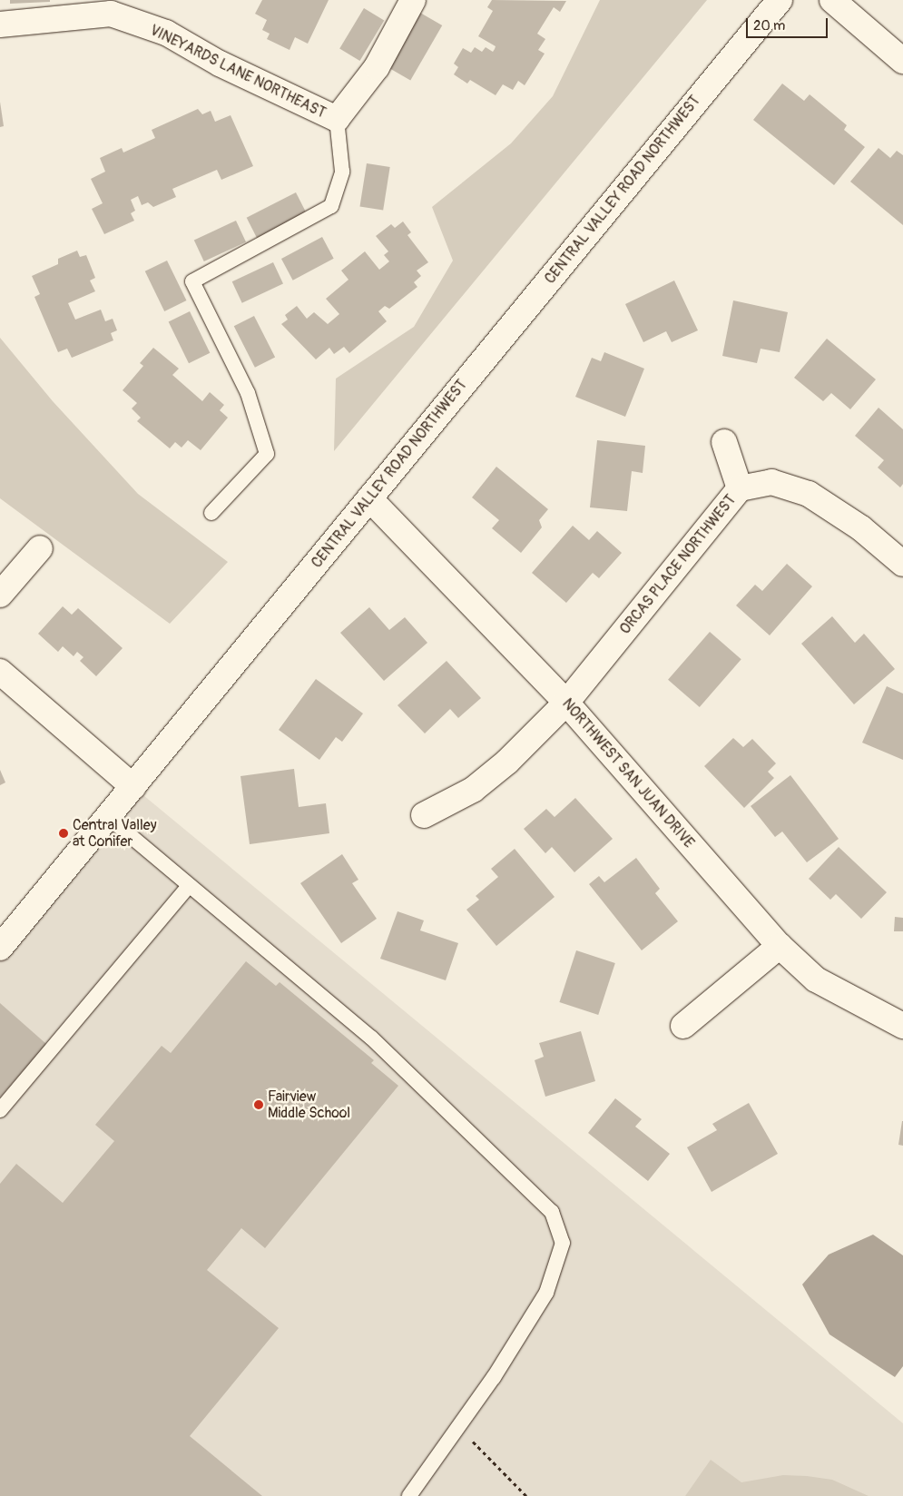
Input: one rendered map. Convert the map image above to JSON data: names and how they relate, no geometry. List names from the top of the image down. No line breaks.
{"streets":{"street":["VINEYARDS LANE NORTHEAST","CENTRAL VALLEY ROAD NORTHWEST","ORCAS PLACE NORTHWEST","NORTHWEST SAN JUAN DRIVE"]},"crossings":[["CENTRAL VALLEY ROAD NORTHWEST","NORTHWEST SAN JUAN DRIVE"],["ORCAS PLACE NORTHWEST","NORTHWEST SAN JUAN DRIVE"]],"places":["Central Valley at Conifer","Fairview Middle School"],"scale_bar":"20 m"}
